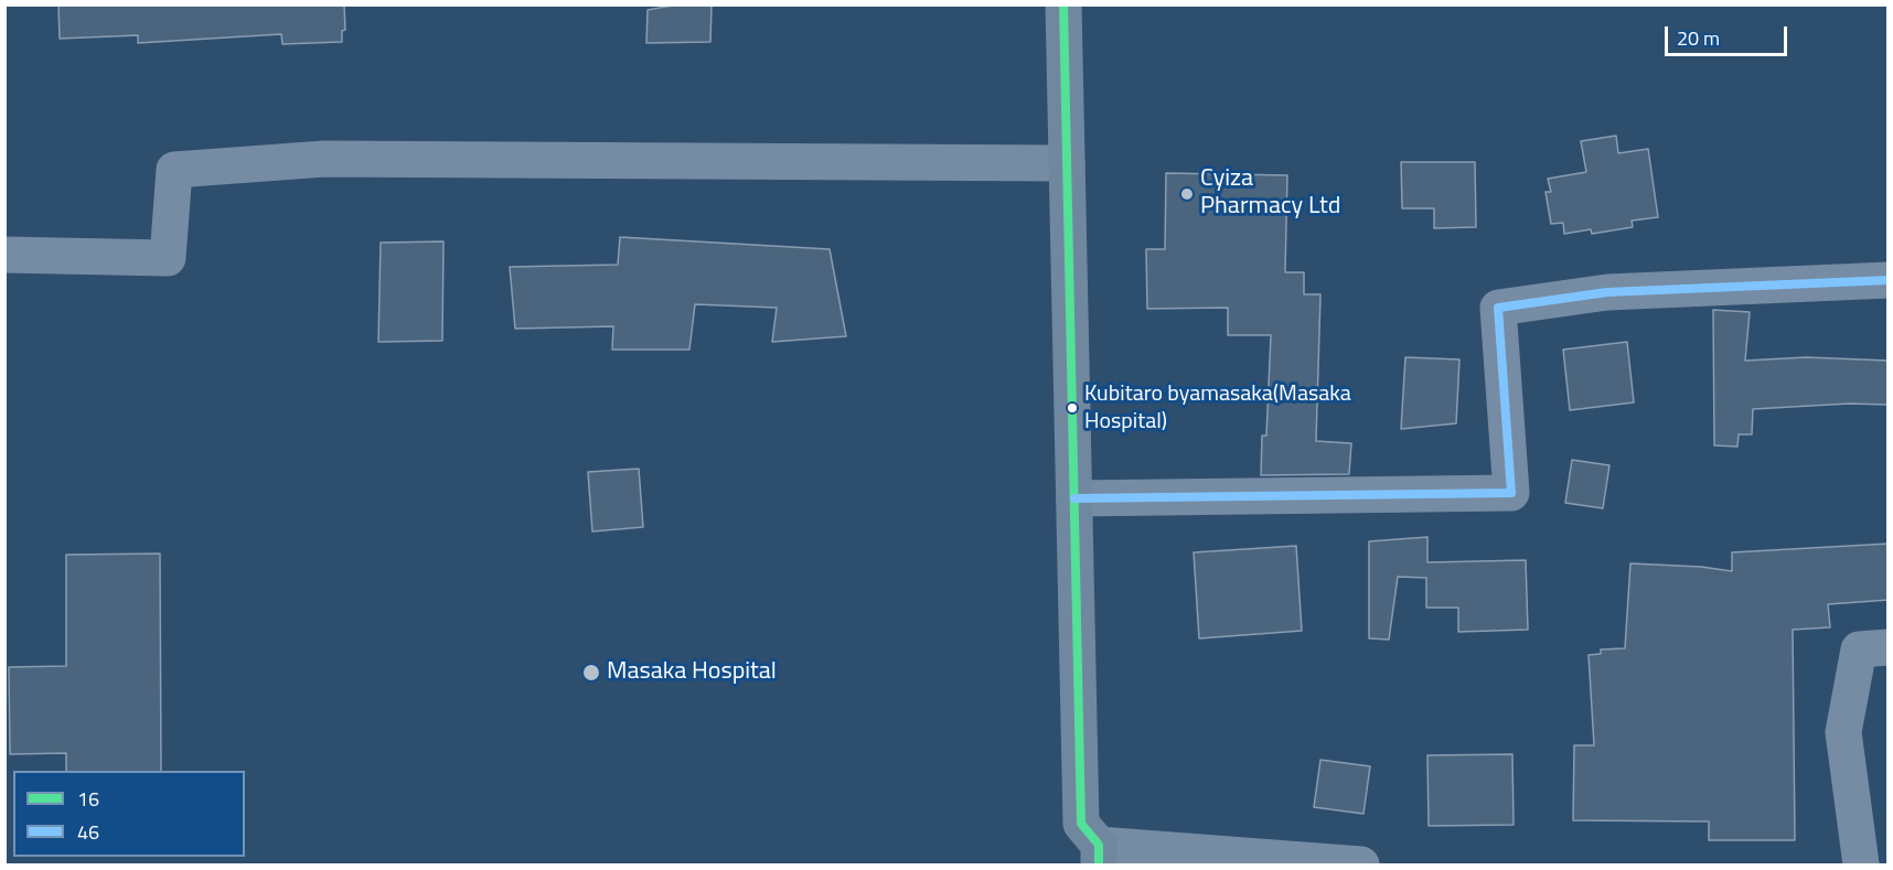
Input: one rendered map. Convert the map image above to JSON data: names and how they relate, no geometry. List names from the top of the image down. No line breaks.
{"places":["Cyiza Pharmacy Ltd","Kubitaro byamasaka(Masaka Hospital)","Masaka Hospital"],"lines":["transit line 16","transit line 46"],"legend":["16","46"],"scale_bar":"20 m"}
